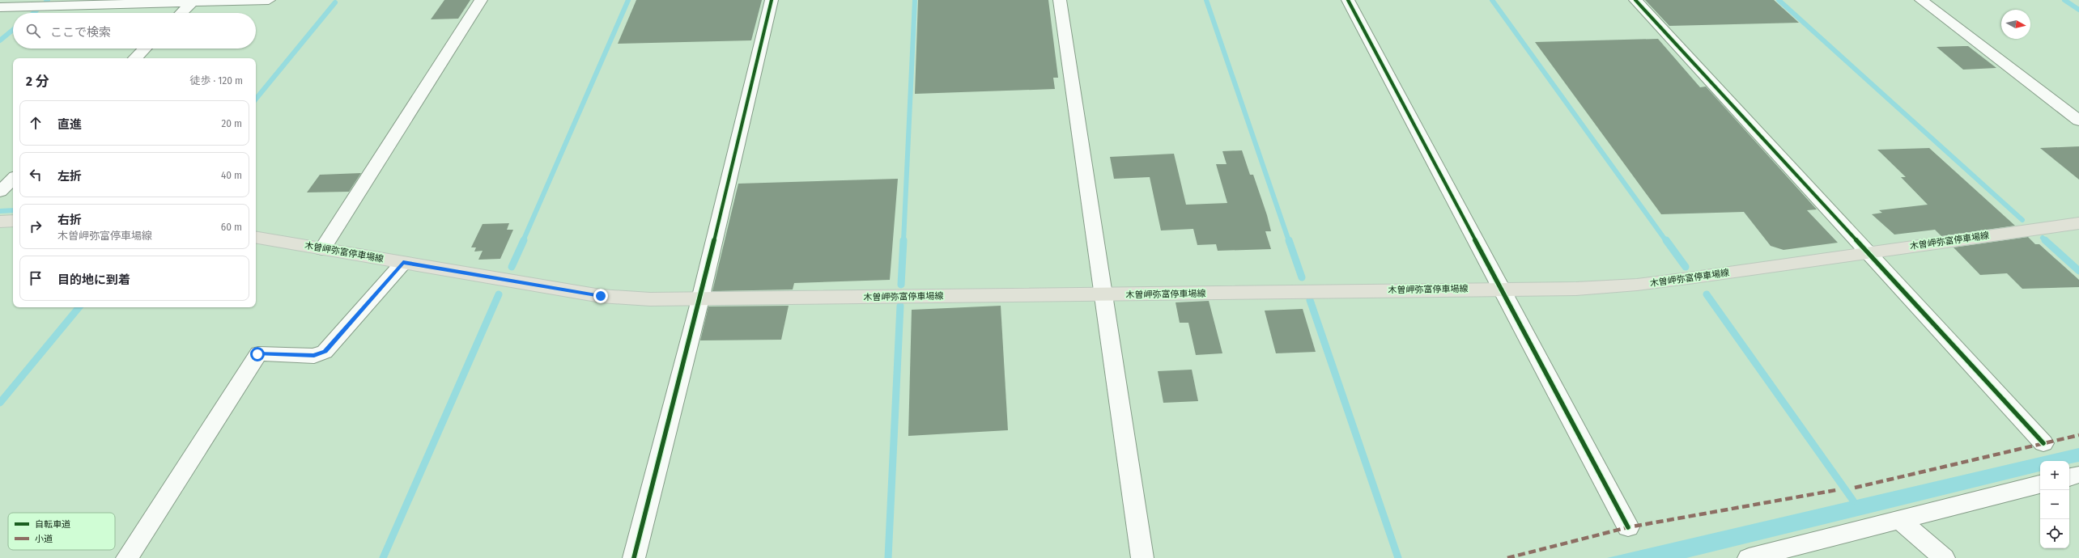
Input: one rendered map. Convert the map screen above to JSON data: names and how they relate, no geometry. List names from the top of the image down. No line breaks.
{"streets":{"main road":["木曽岬弥富停車場線"]},"legend":["自転車道","小道"],"north":"right","page":{"search":"ここで検索","heading":["2 分","徒歩 · 120 m"],"list":[["直進","20 m"],["左折","40 m"],["右折","木曽岬弥富停車場線","60 m"],"目的地に到着"],"map_buttons":["+","−"]}}
